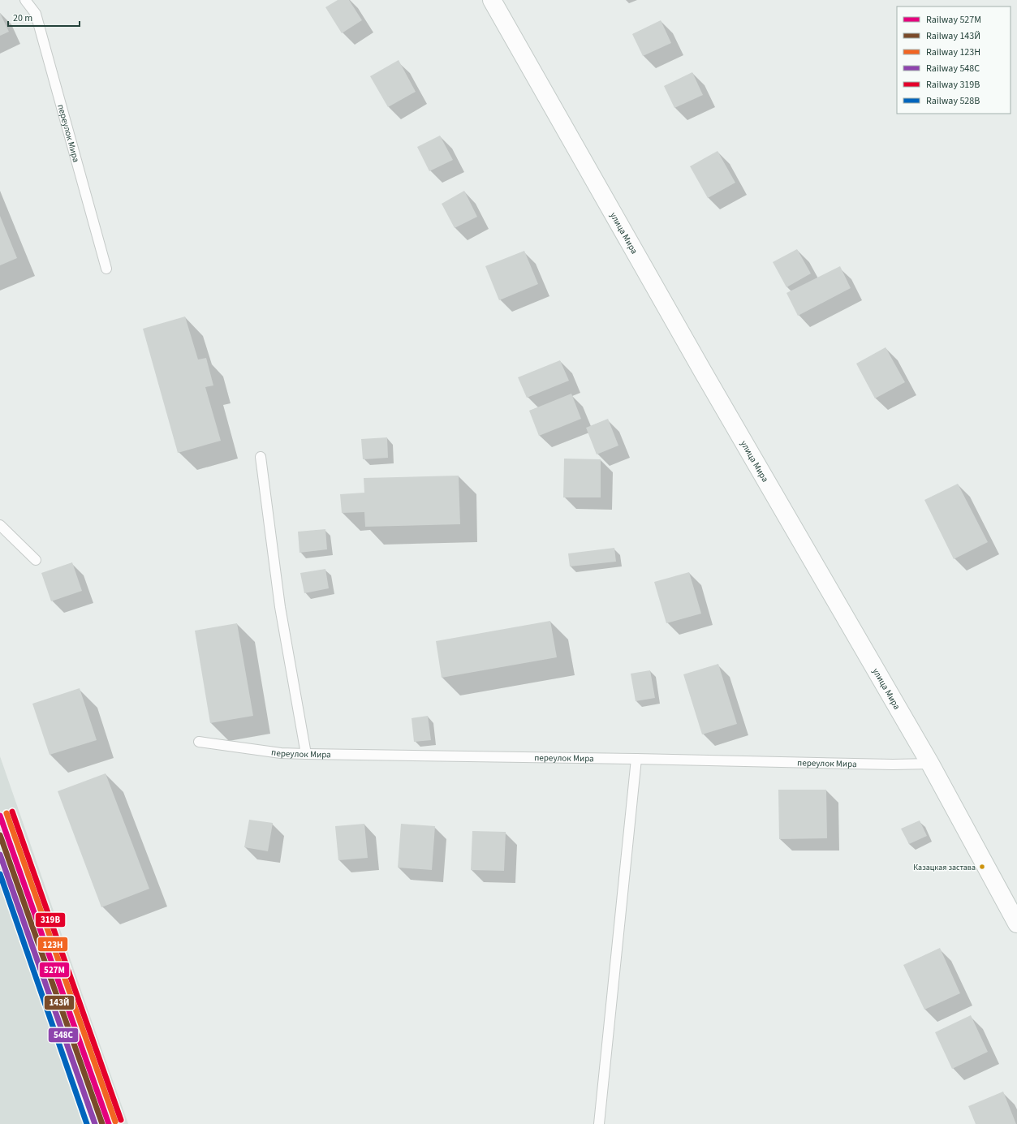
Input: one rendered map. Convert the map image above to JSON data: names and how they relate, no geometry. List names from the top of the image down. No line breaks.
{"streets":{"main road":["улица Мира"],"lane":["переулок Мира"]},"crossings":[["переулок Мира","улица Мира"]],"places":["Казацкая застава"],"lines":["rail line 319В","rail line 123Н","rail line 527М","rail line 143Й","rail line 548С","rail line 528В"],"legend":["Railway 527М","Railway 143Й","Railway 123Н","Railway 548С","Railway 319В","Railway 528В"],"scale_bar":"20 m"}
